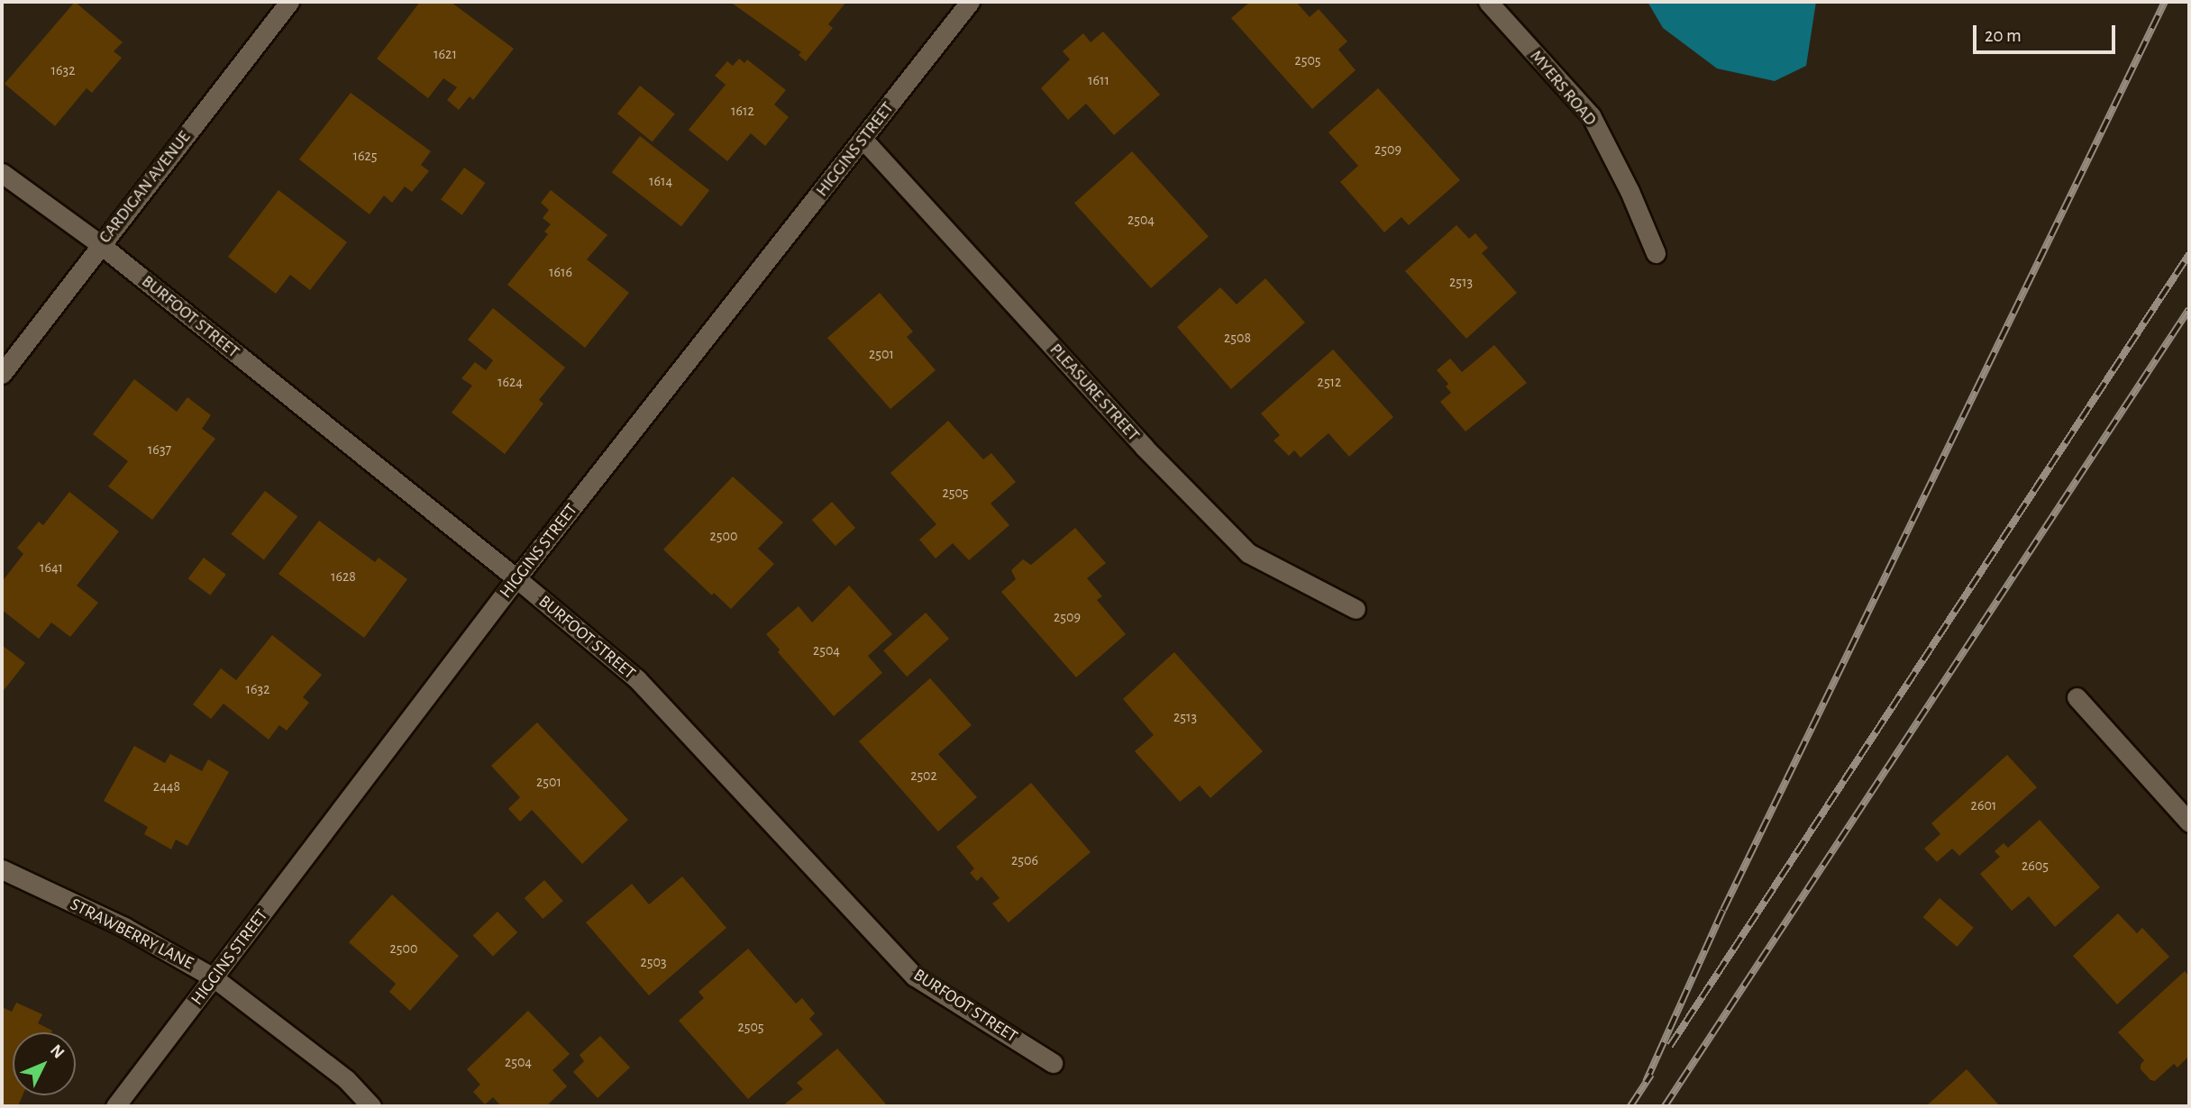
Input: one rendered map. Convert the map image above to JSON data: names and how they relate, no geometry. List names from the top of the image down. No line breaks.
{"streets":{"street":["MYERS ROAD","HIGGINS STREET","CARDIGAN AVENUE","BURFOOT STREET","PLEASURE STREET","STRAWBERRY LANE"]},"crossings":[["HIGGINS STREET","BURFOOT STREET"],["HIGGINS STREET","PLEASURE STREET"],["HIGGINS STREET","STRAWBERRY LANE"],["CARDIGAN AVENUE","BURFOOT STREET"]],"house_numbers":["1621","2505","1632","1611","1612","2509","1625","1614","2504","1616","2513","2508","2501","1624","2512","1637","2505","2500","1641","1628","2509","2504","1632","2513","2502","2501","2448","2601","2506","2605","2500","2503","2505","2504"],"scale_bar":"20 m","north":"top right"}
